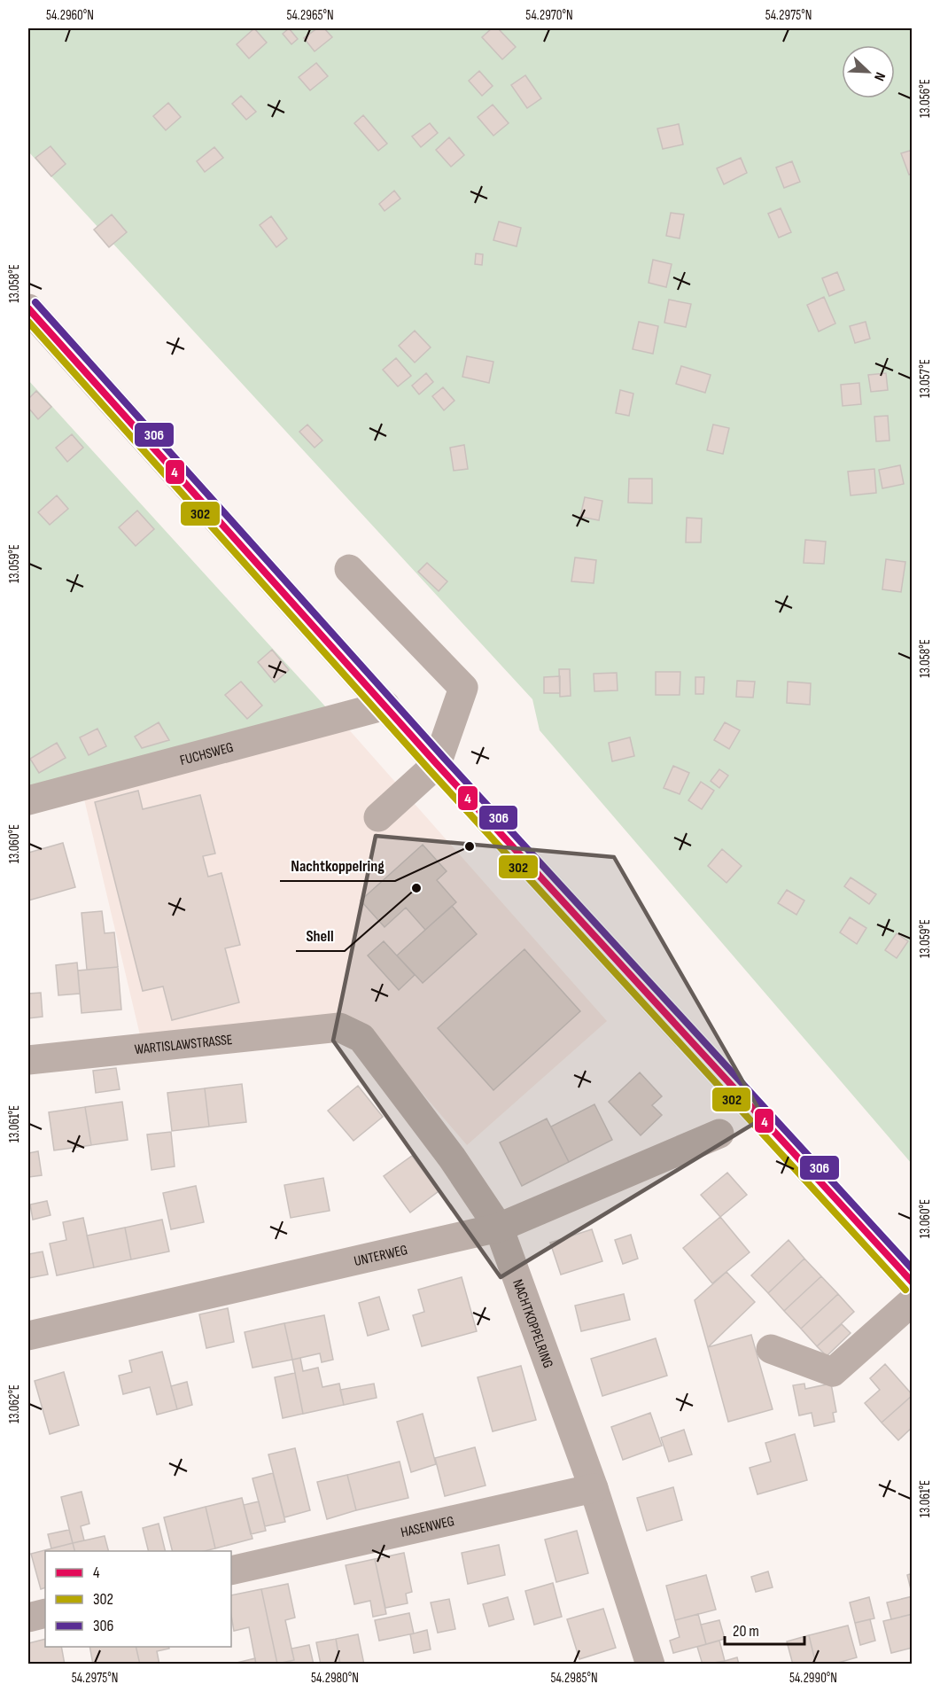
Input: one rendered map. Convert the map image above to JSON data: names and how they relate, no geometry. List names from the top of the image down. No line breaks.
{"streets":{"street":["FUCHSWEG","WARTISLAWSTRASSE","UNTERWEG","NACHTKOPPELRING","HASENWEG"]},"crossings":[["WARTISLAWSTRASSE","NACHTKOPPELRING"],["UNTERWEG","NACHTKOPPELRING"],["NACHTKOPPELRING","HASENWEG"]],"places":["Nachtkoppelring","Shell"],"lines":["transit line 306","transit line 4","transit line 302"],"legend":["4","302","306"],"scale_bar":"20 m","north":"bottom right","coordinates":["54.2960°N","54.2965°N","54.2970°N","54.2975°N","13.056°E","13.058°E","13.057°E","13.059°E","13.060°E","13.061°E","13.062°E","54.2980°N","54.2985°N","54.2990°N"]}
